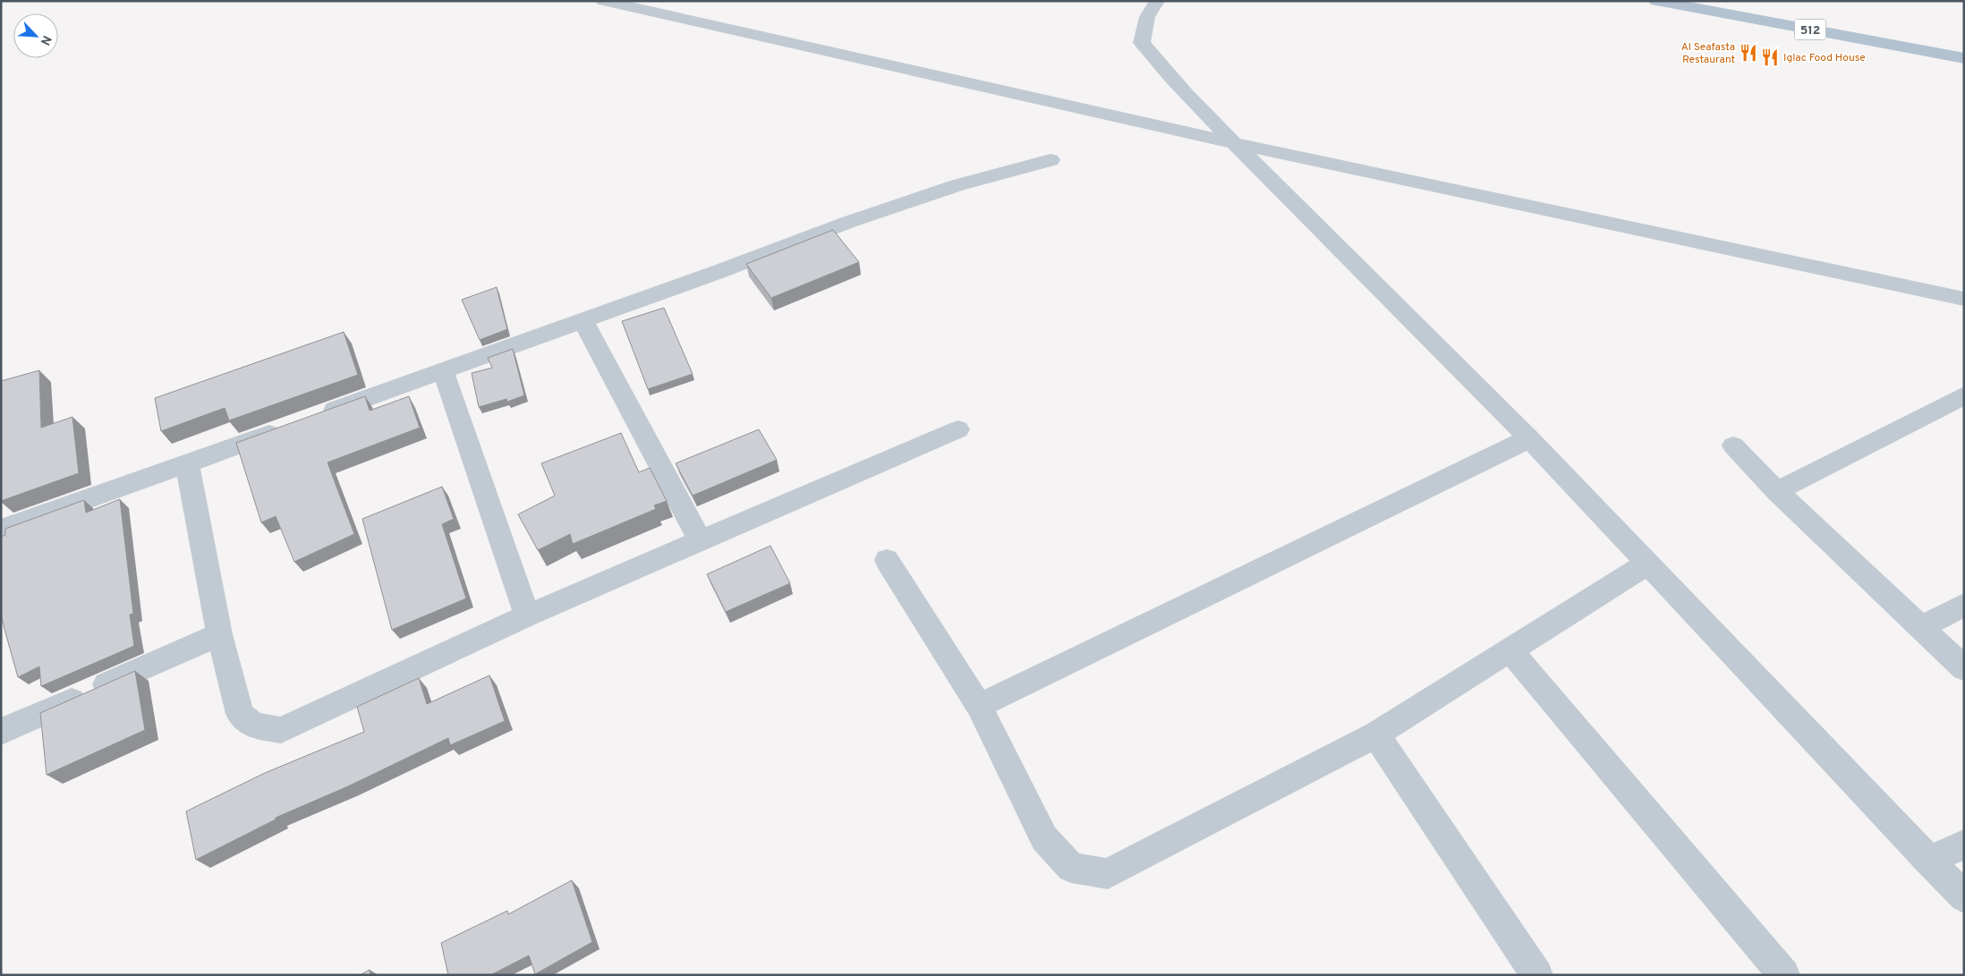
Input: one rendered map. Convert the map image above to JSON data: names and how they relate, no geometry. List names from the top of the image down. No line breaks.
{"streets":{"main road":["512"]},"places":{"restaurant":["Al Seafasta Restaurant","Iglac Food House"]},"north":"bottom right"}
